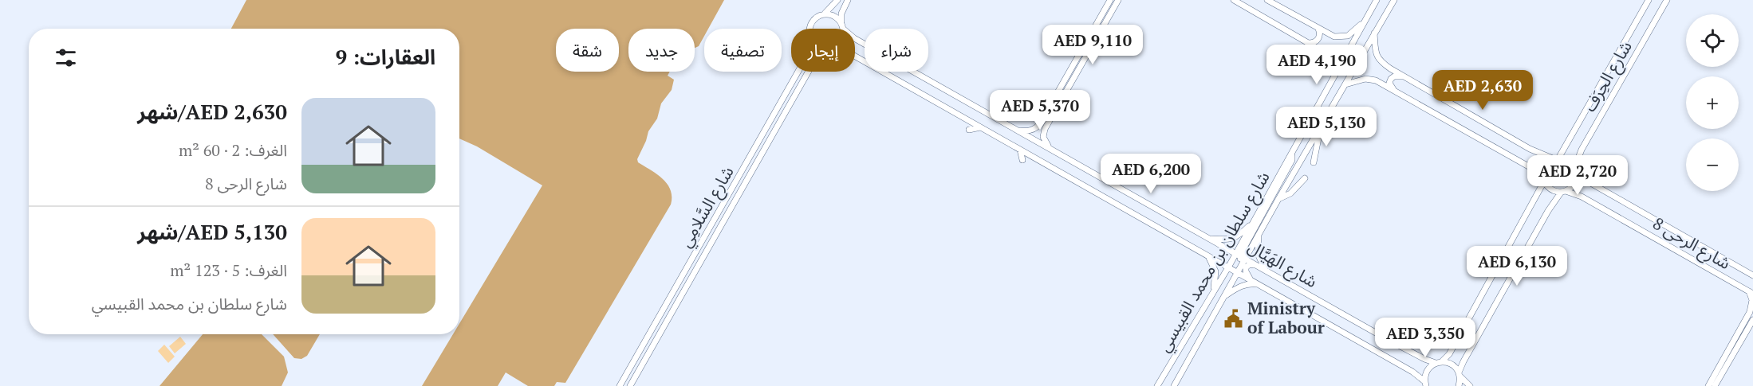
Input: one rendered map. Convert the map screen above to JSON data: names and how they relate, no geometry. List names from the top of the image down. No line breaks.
{"streets":{"street":["شارع الحِرَف","شارع السَّلامِي","شارع الرحى 8","شارع سلطان بن محمد القبيسي","شارع الهَيَّال"]},"crossings":[["شارع الحِرَف","شارع الرحى 8"],["شارع سلطان بن محمد القبيسي","شارع الهَيَّال"]],"places":{"public building":["Ministry of Labour"]},"page":{"map_buttons":["+","−"],"price":["AED 9,110","AED 4,190","AED 2,630","AED 5,370","AED 5,130","AED 6,200","AED 2,720","AED 6,130","AED 3,350"],"chip":["شراء","إيجار","تصفية","جديد","شقة"],"heading":"العقارات: 9","list":[{"name":"AED 2,630/شهر","note":"الغرف: 2 · 60 m² · شارع الرحى 8"},{"name":"AED 5,130/شهر","note":"الغرف: 5 · 123 m² · شارع سلطان بن محمد القبيسي"}]}}
